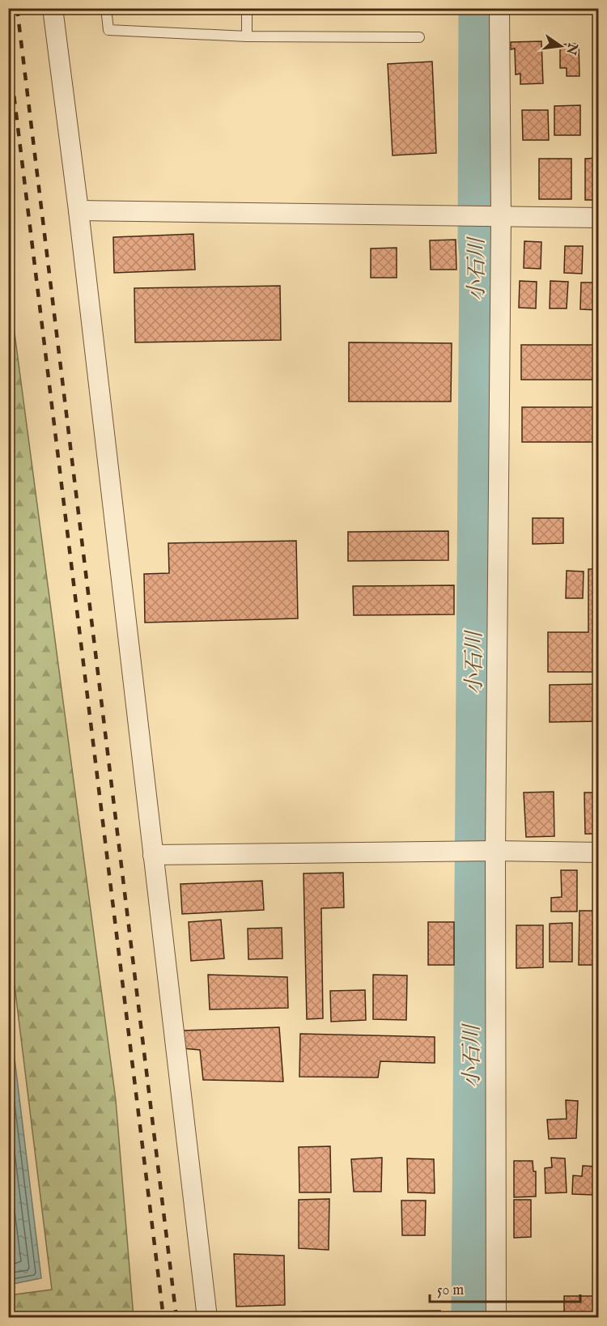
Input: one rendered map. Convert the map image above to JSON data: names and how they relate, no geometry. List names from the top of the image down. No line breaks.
{"water":["小石川"],"scale_bar":"50 m","north":"right"}
